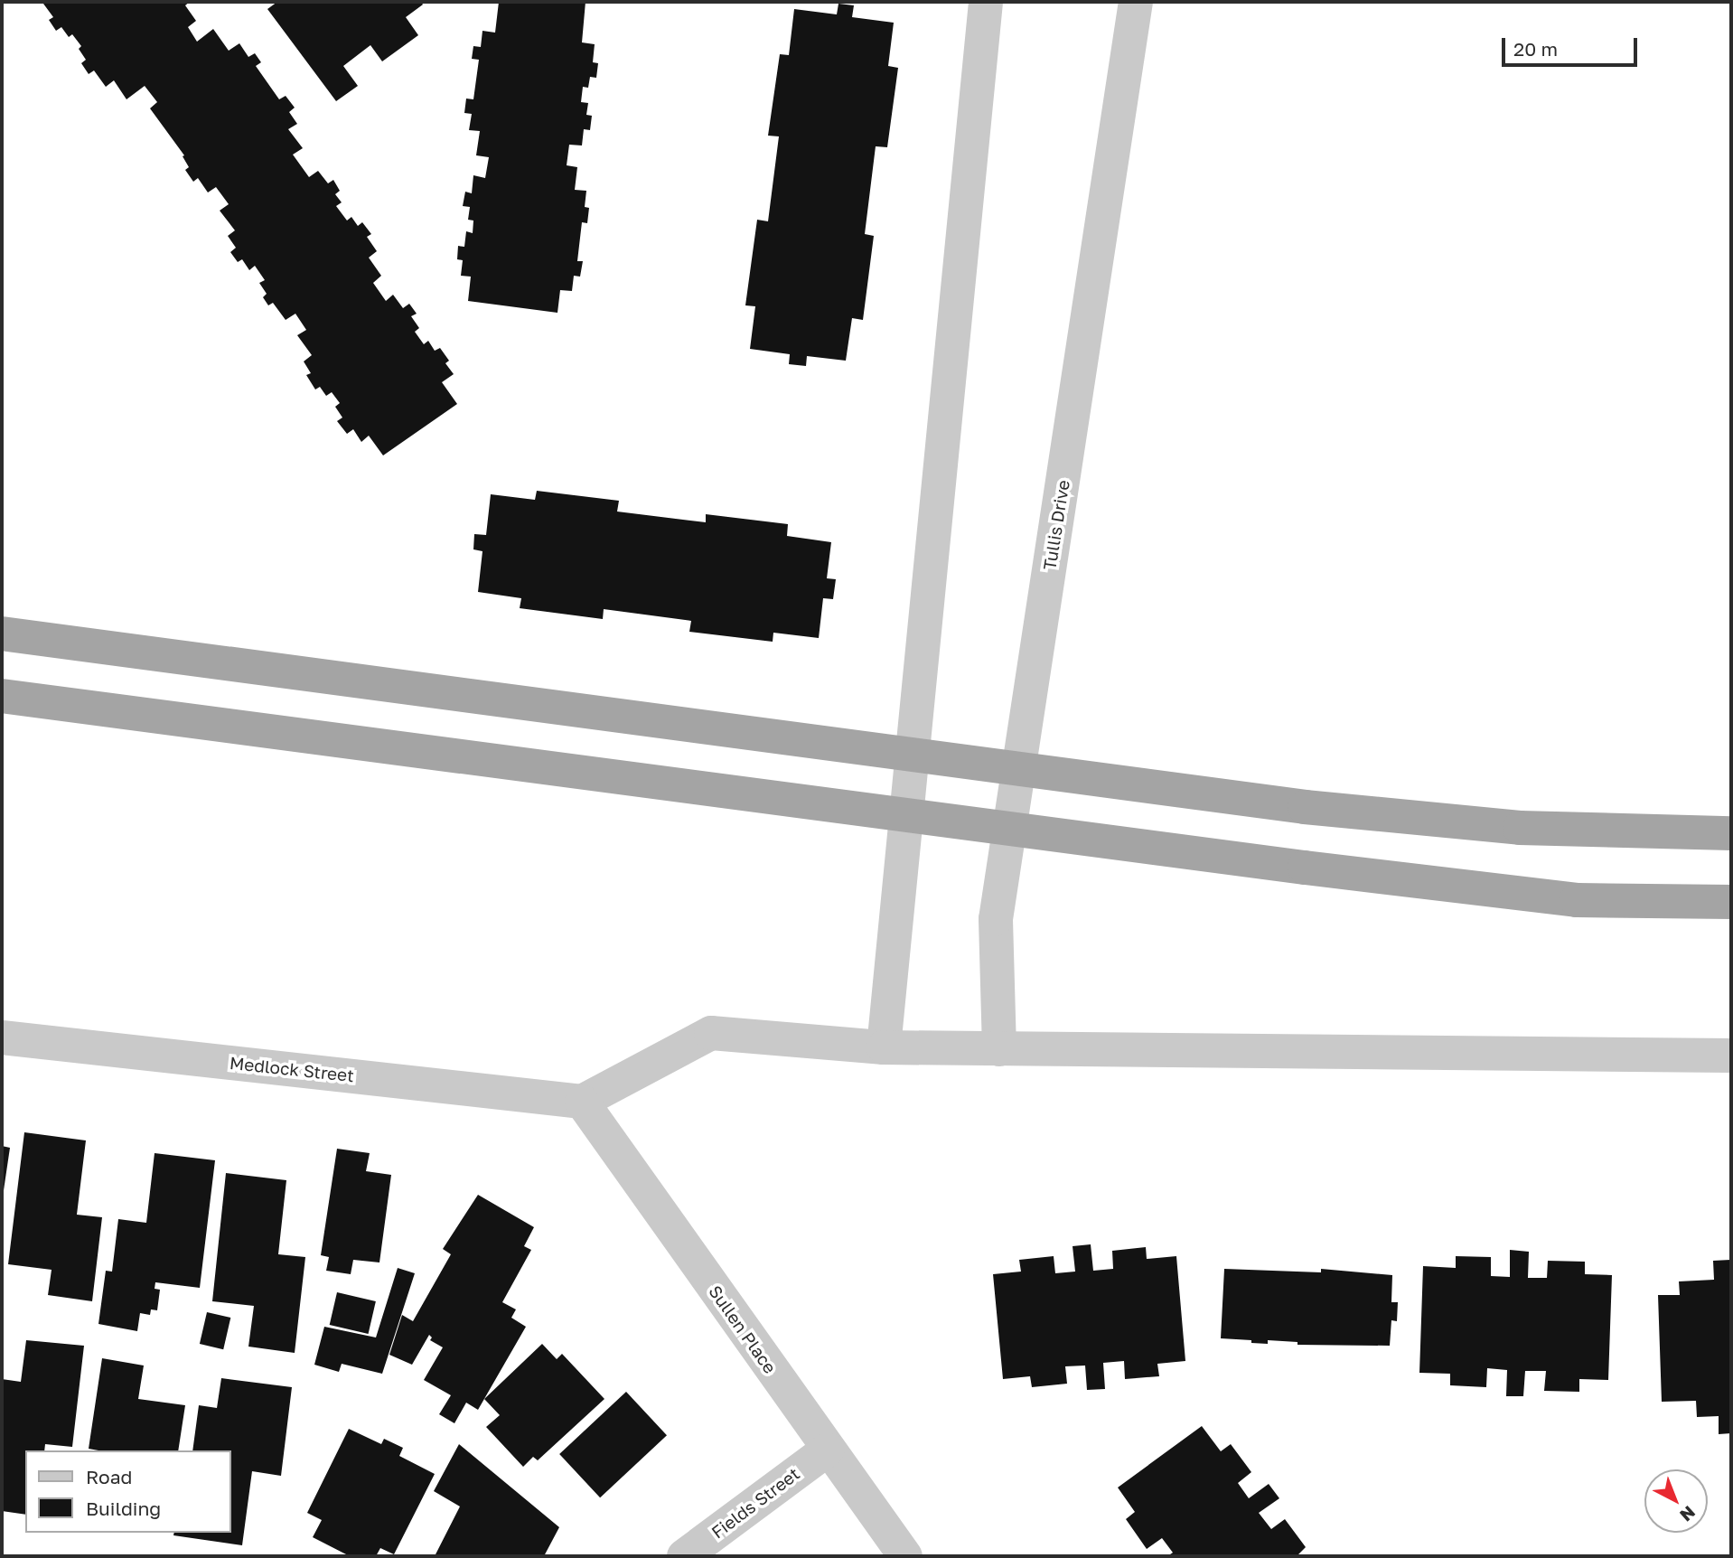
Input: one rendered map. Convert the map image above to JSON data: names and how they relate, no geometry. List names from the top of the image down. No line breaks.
{"streets":{"street":["Tullis Drive","Medlock Street","Sullen Place","Fields Street"]},"crossings":[["Medlock Street","Sullen Place"],["Sullen Place","Fields Street"]],"legend":["Road","Building"],"scale_bar":"20 m","north":"bottom right"}
